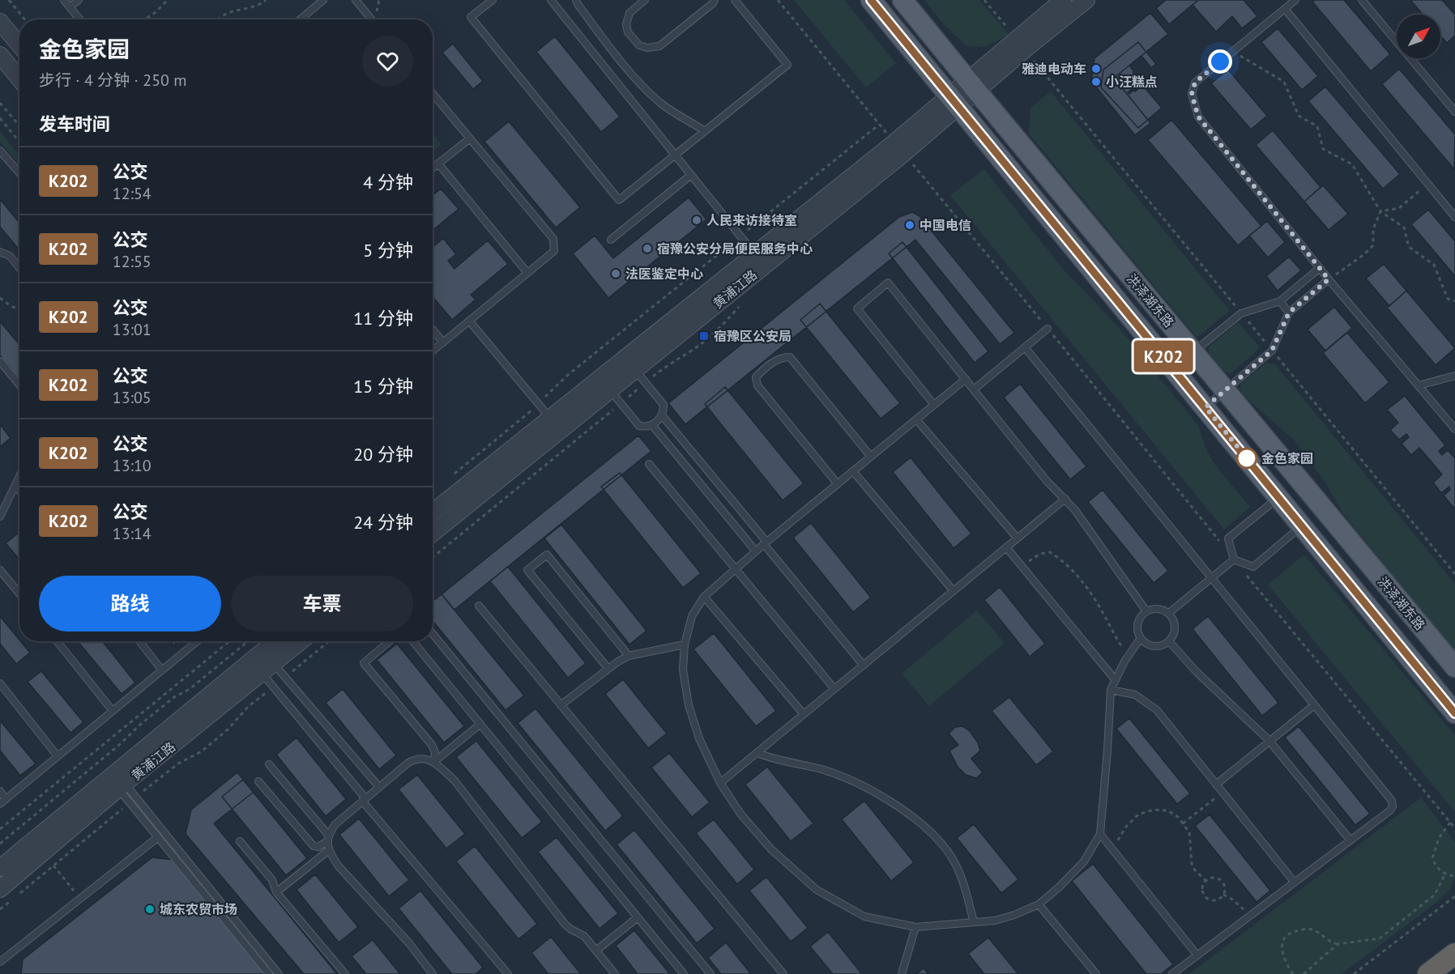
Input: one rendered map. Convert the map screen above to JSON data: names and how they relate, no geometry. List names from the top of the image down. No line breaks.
{"streets":{"main road":["洪泽湖东路"],"street":["黄浦江路"]},"crossings":[["黄浦江路","洪泽湖东路"]],"places":{"other":["雅迪电动车","小汪糕点","人民来访接待室","中国电信","宿豫公安分局便民服务中心","法医鉴定中心","金色家园","城东农贸市场"],"transit":["宿豫区公安局"]},"lines":["bus line K202"],"north":"top right","page":{"on_map":"K202","heading":[["金色家园","步行 · 4 分钟 · 250 m"],"发车时间"],"list":[{"mark":"K202","name":"公交","note":"12:54","value":"4 分钟"},{"mark":"K202","name":"公交","note":"12:55","value":"5 分钟"},{"mark":"K202","name":"公交","note":"13:01","value":"11 分钟"},{"mark":"K202","name":"公交","note":"13:05","value":"15 分钟"},{"mark":"K202","name":"公交","note":"13:10","value":"20 分钟"},{"mark":"K202","name":"公交","note":"13:14","value":"24 分钟"}],"buttons":["路线","车票"]}}
